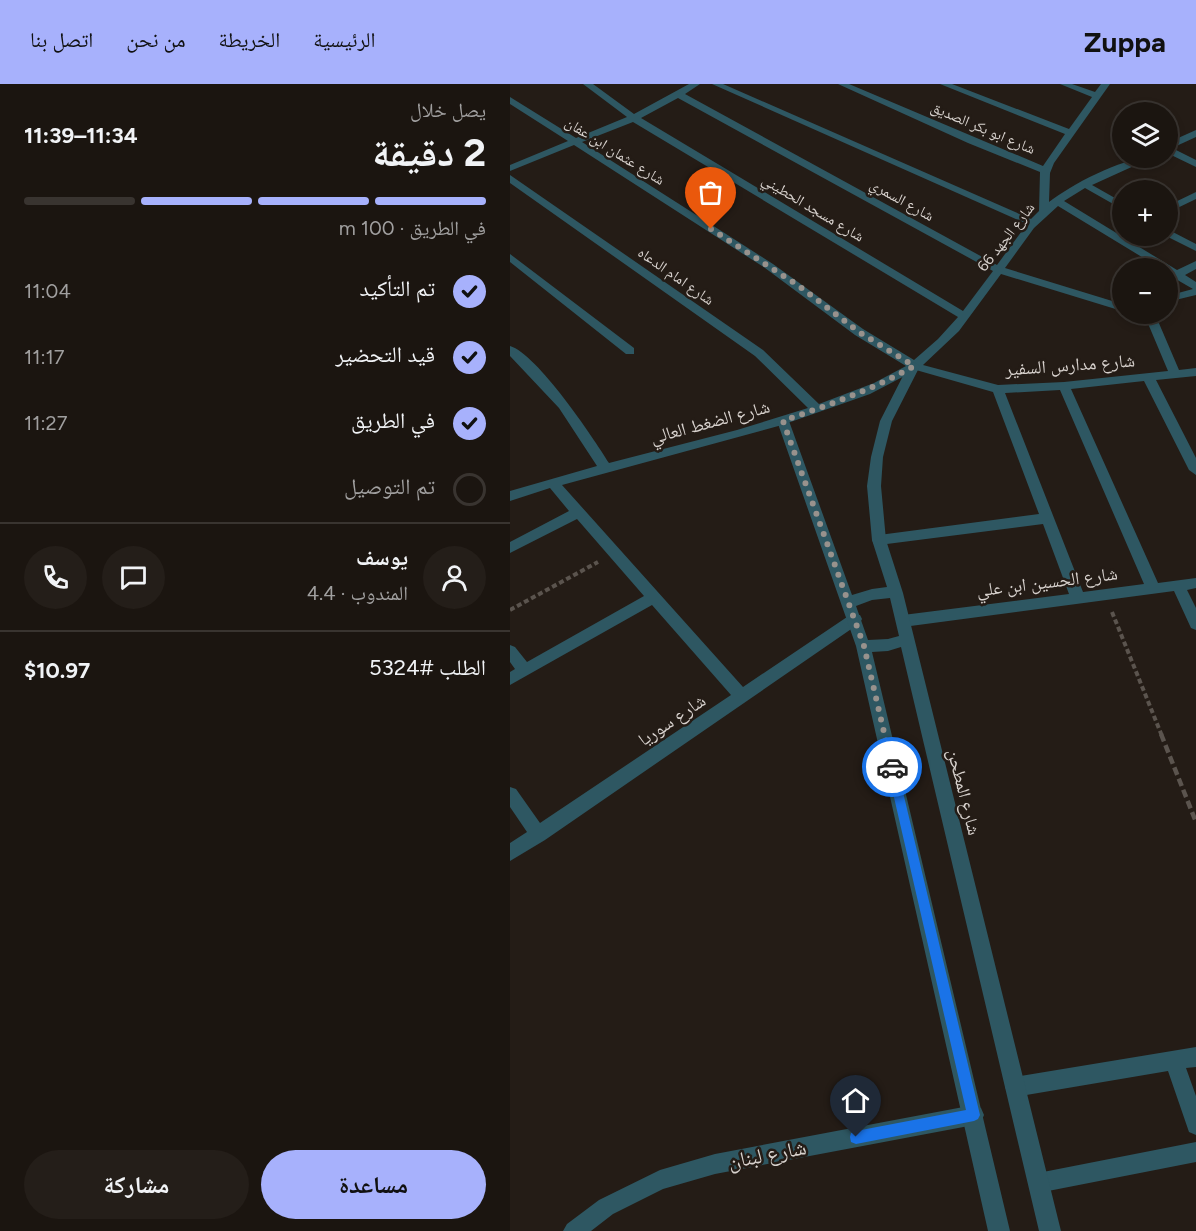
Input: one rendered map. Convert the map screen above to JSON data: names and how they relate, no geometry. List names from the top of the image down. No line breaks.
{"streets":{"street":["شارع ابو بكر الصديق","شارع عثمان ابن عفان","شارع السمري","شارع مسجد الحطيني","شارع الجهد 66","شارع امام الدعاه","شارع مدارس السفير","شارع الضغط العالي","شارع الحسين ابن علي","شارع سوريا","شارع المطحن","شارع لبنان"]},"crossings":[["شارع عثمان ابن عفان","شارع الجهد 66"],["شارع عثمان ابن عفان","شارع مدارس السفير"],["شارع عثمان ابن عفان","شارع الضغط العالي"],["شارع عثمان ابن عفان","شارع المطحن"],["شارع السمري","شارع الجهد 66"],["شارع مسجد الحطيني","شارع الجهد 66"],["شارع الجهد 66","شارع مدارس السفير"],["شارع الجهد 66","شارع الضغط العالي"],["شارع الجهد 66","شارع المطحن"],["شارع امام الدعاه","شارع الضغط العالي"],["شارع مدارس السفير","شارع الضغط العالي"],["شارع مدارس السفير","شارع المطحن"],["شارع الضغط العالي","شارع المطحن"],["شارع الحسين ابن علي","شارع المطحن"],["شارع سوريا","شارع المطحن"]],"page":{"header":"Zuppa","nav":["الرئيسية","الخريطة","من نحن","اتصل بنا"],"heading":["2 دقيقة","يصل خلال","11:34–11:39"],"panel":["يوسف","المندوب · 4.4","الطلب #5324","$10.97"],"map_buttons":["+","−"],"bar":"في الطريق · 100 m","list":[["تم التأكيد","11:04"],["قيد التحضير","11:17"],["في الطريق","11:27"],"تم التوصيل"],"buttons":["مساعدة","مشاركة"]}}
